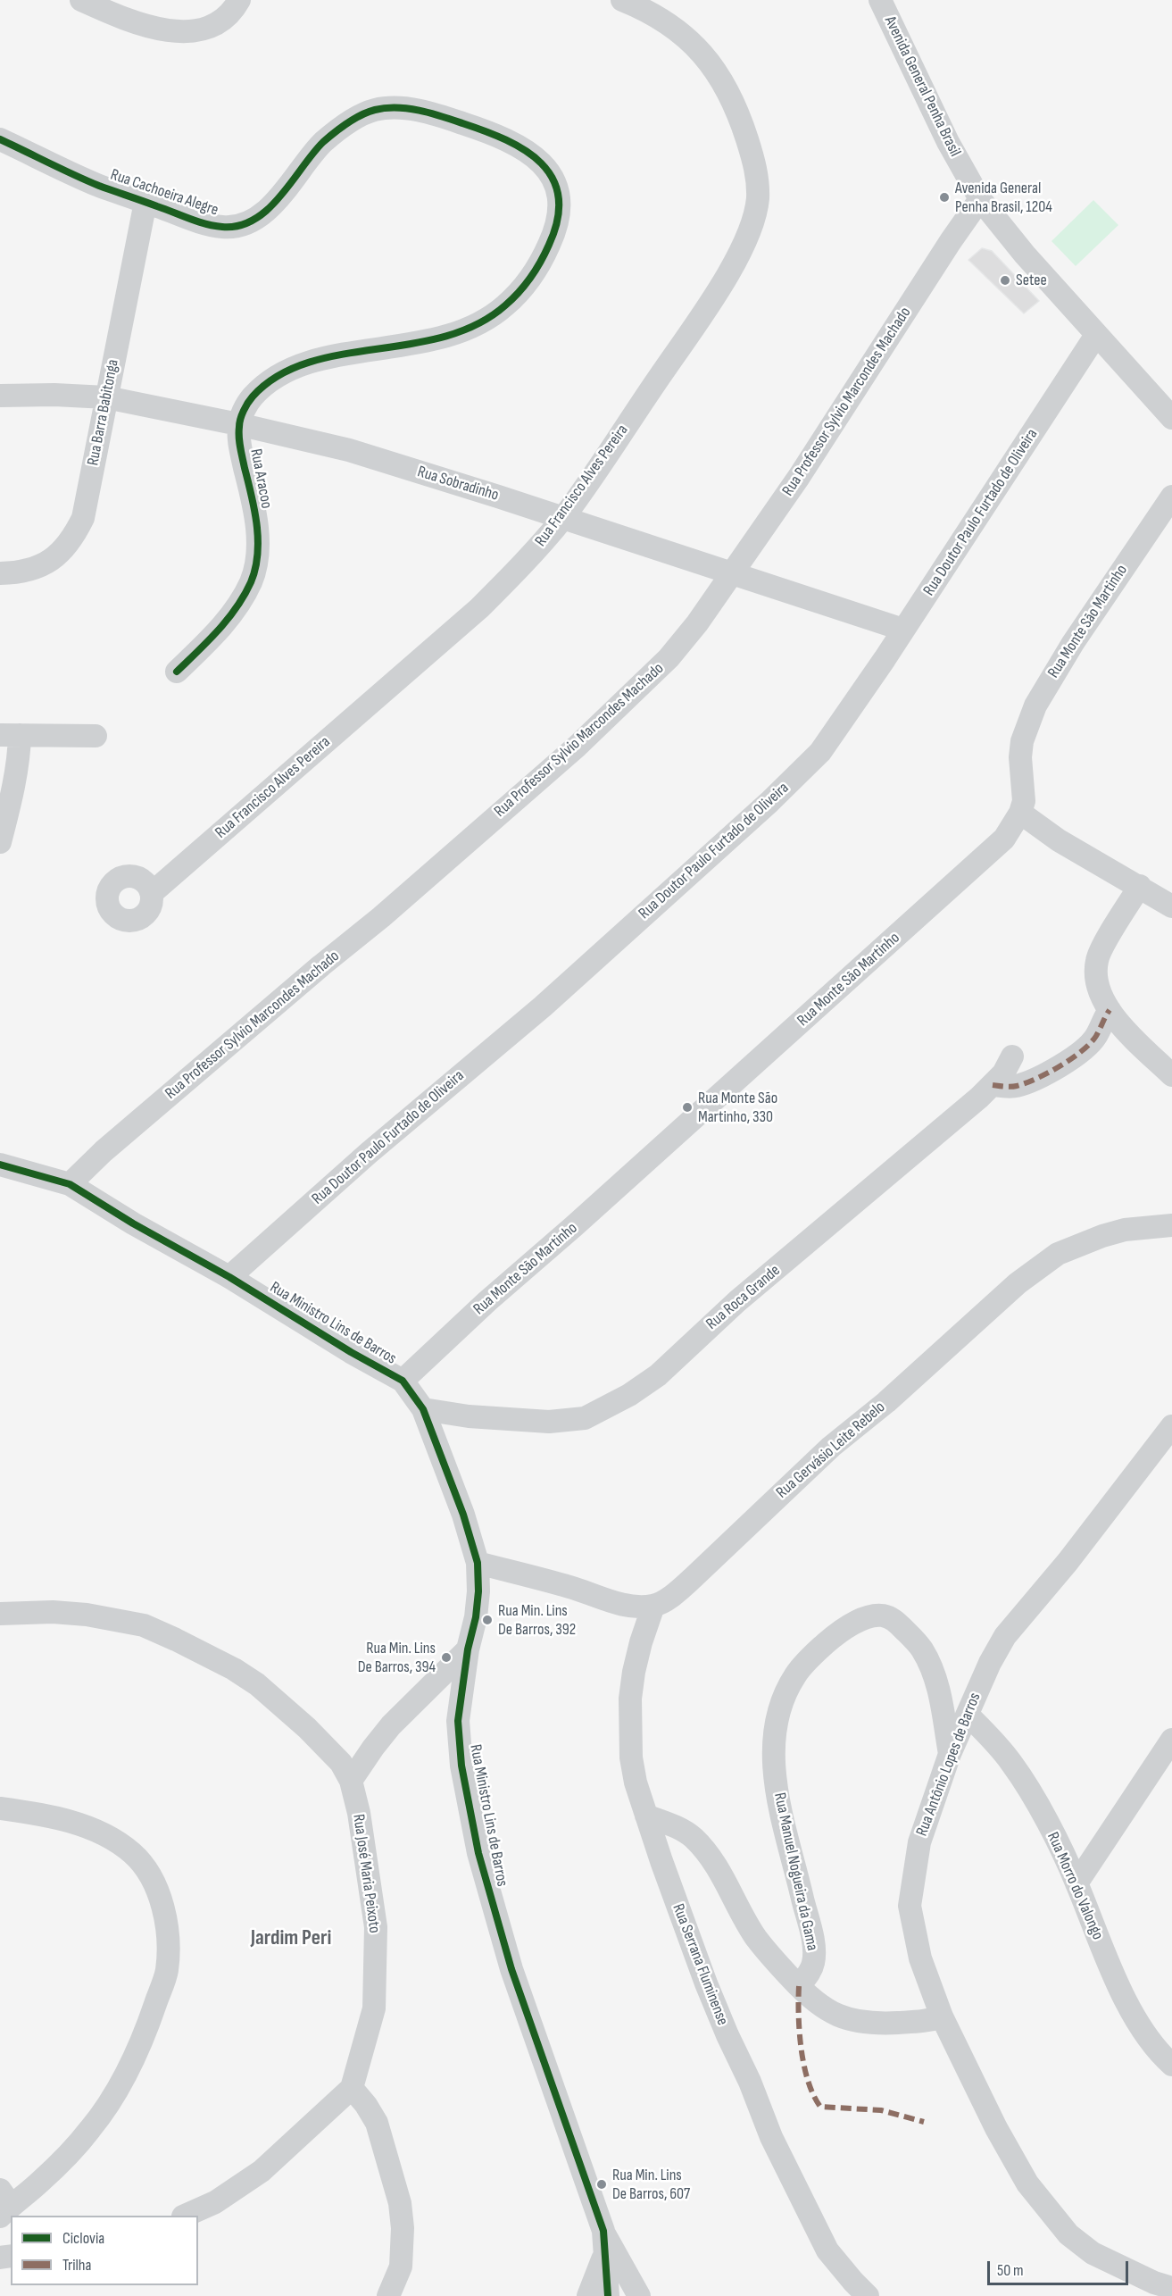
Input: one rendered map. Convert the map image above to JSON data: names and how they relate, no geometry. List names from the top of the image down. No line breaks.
{"streets":{"street":["Avenida General Penha Brasil","Rua Cachoeira Alegre","Rua Professor Sylvio Marcondes Machado","Rua Barra Babitonga","Rua Aracoo","Rua Sobradinho","Rua Francisco Alves Pereira","Rua Doutor Paulo Furtado de Oliveira","Rua Monte São Martinho","Rua Roca Grande","Rua Ministro Lins de Barros","Rua Gervásio Leite Rebelo","Rua Antônio Lopes de Barros","Rua Manuel Nogueira da Gama","Rua José Maria Peixoto","Rua Morro do Valongo","Rua Serrana Fluminense"]},"crossings":[["Avenida General Penha Brasil","Rua Professor Sylvio Marcondes Machado"],["Avenida General Penha Brasil","Rua Doutor Paulo Furtado de Oliveira"],["Rua Cachoeira Alegre","Rua Barra Babitonga"],["Rua Cachoeira Alegre","Rua Aracoo"],["Rua Cachoeira Alegre","Rua Sobradinho"],["Rua Professor Sylvio Marcondes Machado","Rua Sobradinho"],["Rua Professor Sylvio Marcondes Machado","Rua Ministro Lins de Barros"],["Rua Barra Babitonga","Rua Sobradinho"],["Rua Aracoo","Rua Sobradinho"],["Rua Sobradinho","Rua Francisco Alves Pereira"],["Rua Sobradinho","Rua Doutor Paulo Furtado de Oliveira"],["Rua Doutor Paulo Furtado de Oliveira","Rua Ministro Lins de Barros"],["Rua Monte São Martinho","Rua Ministro Lins de Barros"],["Rua Roca Grande","Rua Ministro Lins de Barros"],["Rua Gervásio Leite Rebelo","Rua Serrana Fluminense"],["Rua Antônio Lopes de Barros","Rua Manuel Nogueira da Gama"],["Rua Antônio Lopes de Barros","Rua Morro do Valongo"]],"districts":["Jardim Peri"],"places":["Avenida General Penha Brasil, 1204","Setee","Rua Monte São Martinho, 330","Rua Min. Lins De Barros, 392","Rua Min. Lins De Barros, 394","Rua Min. Lins De Barros, 607"],"legend":["Ciclovia","Trilha"],"scale_bar":"50 m"}
